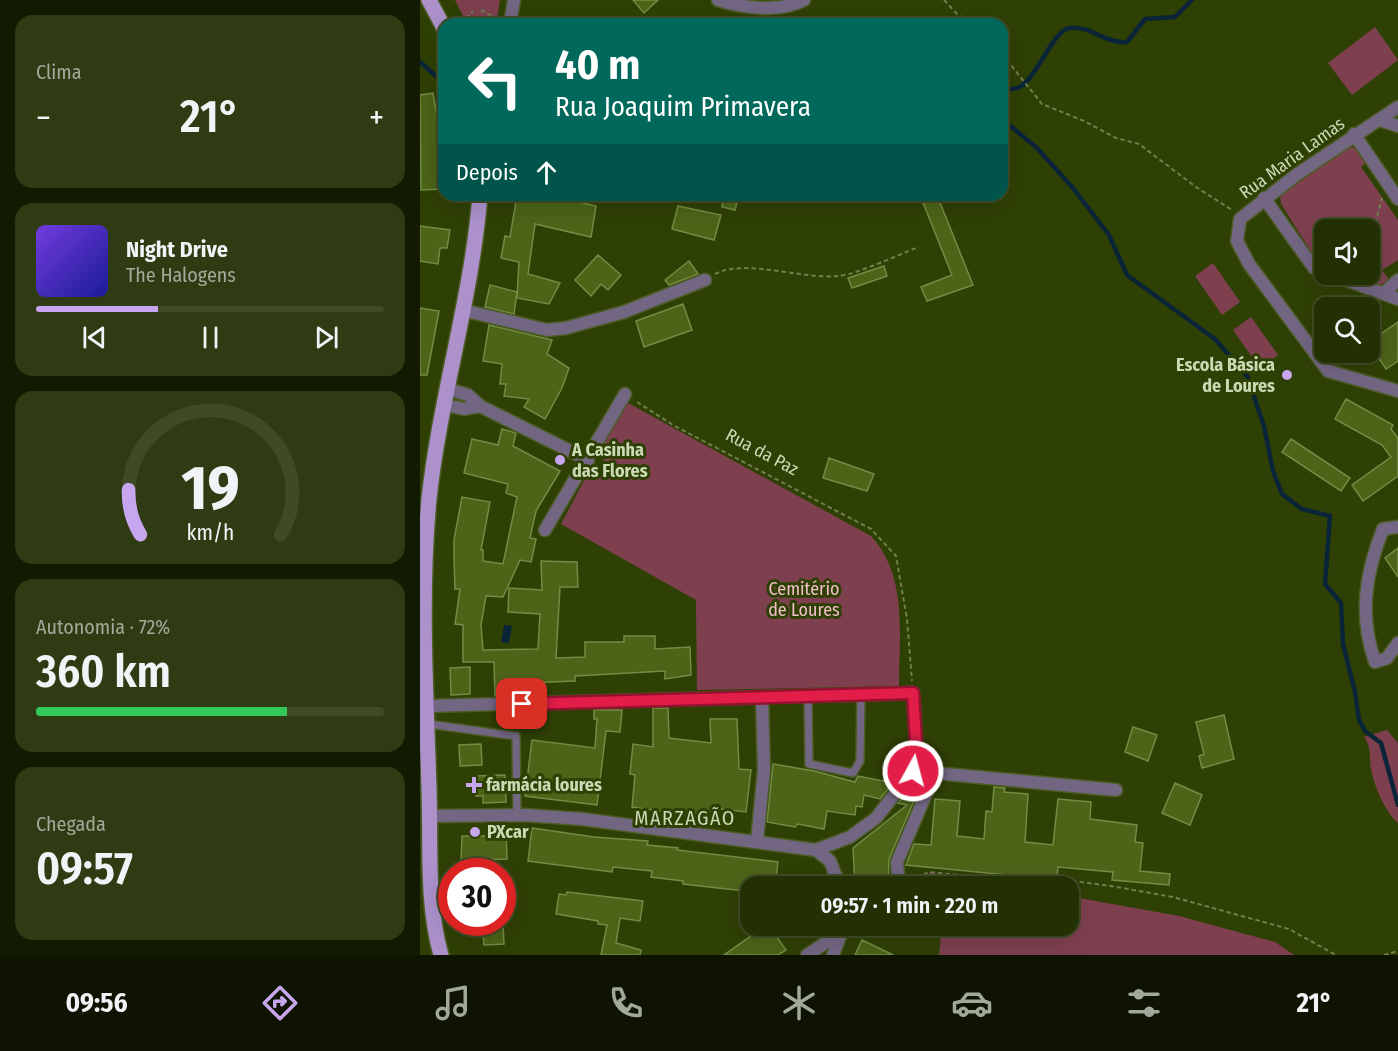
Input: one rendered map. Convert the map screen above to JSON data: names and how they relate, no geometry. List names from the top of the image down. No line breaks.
{"streets":{"street":["Rua Maria Lamas"],"path":["Rua da Paz"]},"districts":["MARZAGÃO"],"parks":["Cemitério de Loures"],"places":{"other":["Escola Básica de Loures","A Casinha das Flores","PXcar"],"health":["farmácia loures"]},"page":{"tile":["Clima",["Autonomia · 72%","360 km"],["Chegada","09:57"]],"turn":["40 m","Rua Joaquim Primavera"],"heat":["−","21°","+"],"then":"Depois","song":["Night Drive","The Halogens"],"limit":"30","trip":"09:57 · 1 min · 220 m","tabs":["09:56","21°"],"gauge":["19","km/h"]}}
